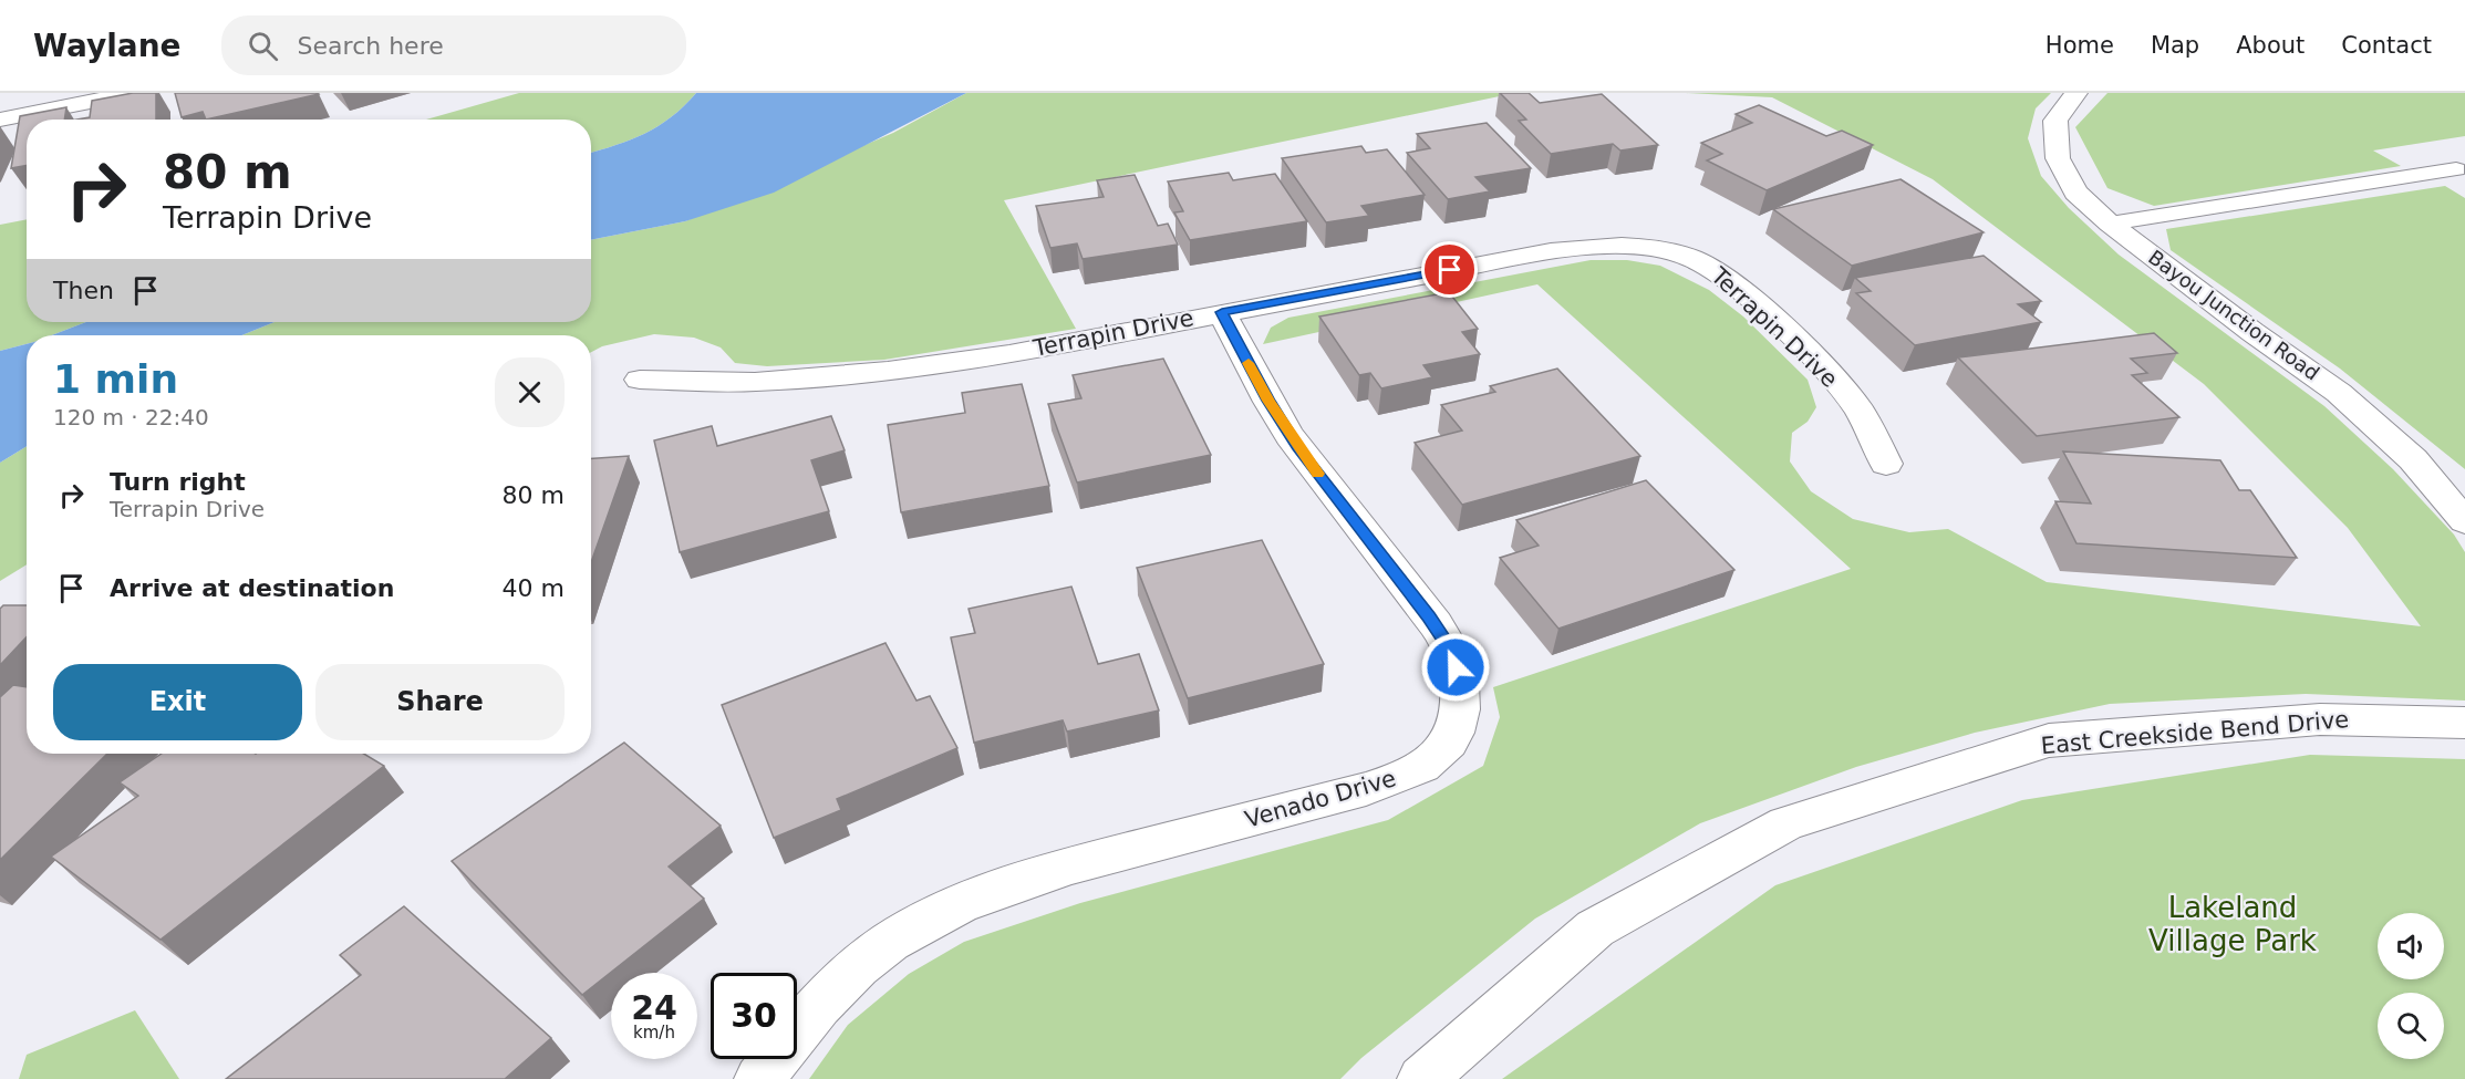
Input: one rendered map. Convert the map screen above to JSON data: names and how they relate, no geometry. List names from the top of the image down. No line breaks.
{"streets":{"street":["Bayou Junction Road","Terrapin Drive","East Creekside Bend Drive","Venado Drive"]},"crossings":[["Terrapin Drive","Venado Drive"]],"parks":["Lakeland Village Park"],"page":{"header":"Waylane","search":"Search here","nav":["Home","Map","About","Contact"],"turn":["80 m","Terrapin Drive"],"then":"Then","heading":["1 min","120 m · 22:40"],"list":[{"name":"Turn right","note":"Terrapin Drive","value":"80 m"},{"name":"Arrive at destination","value":"40 m"}],"buttons":["Exit","Share"],"speed":"24 km/h","limit":"30"}}
